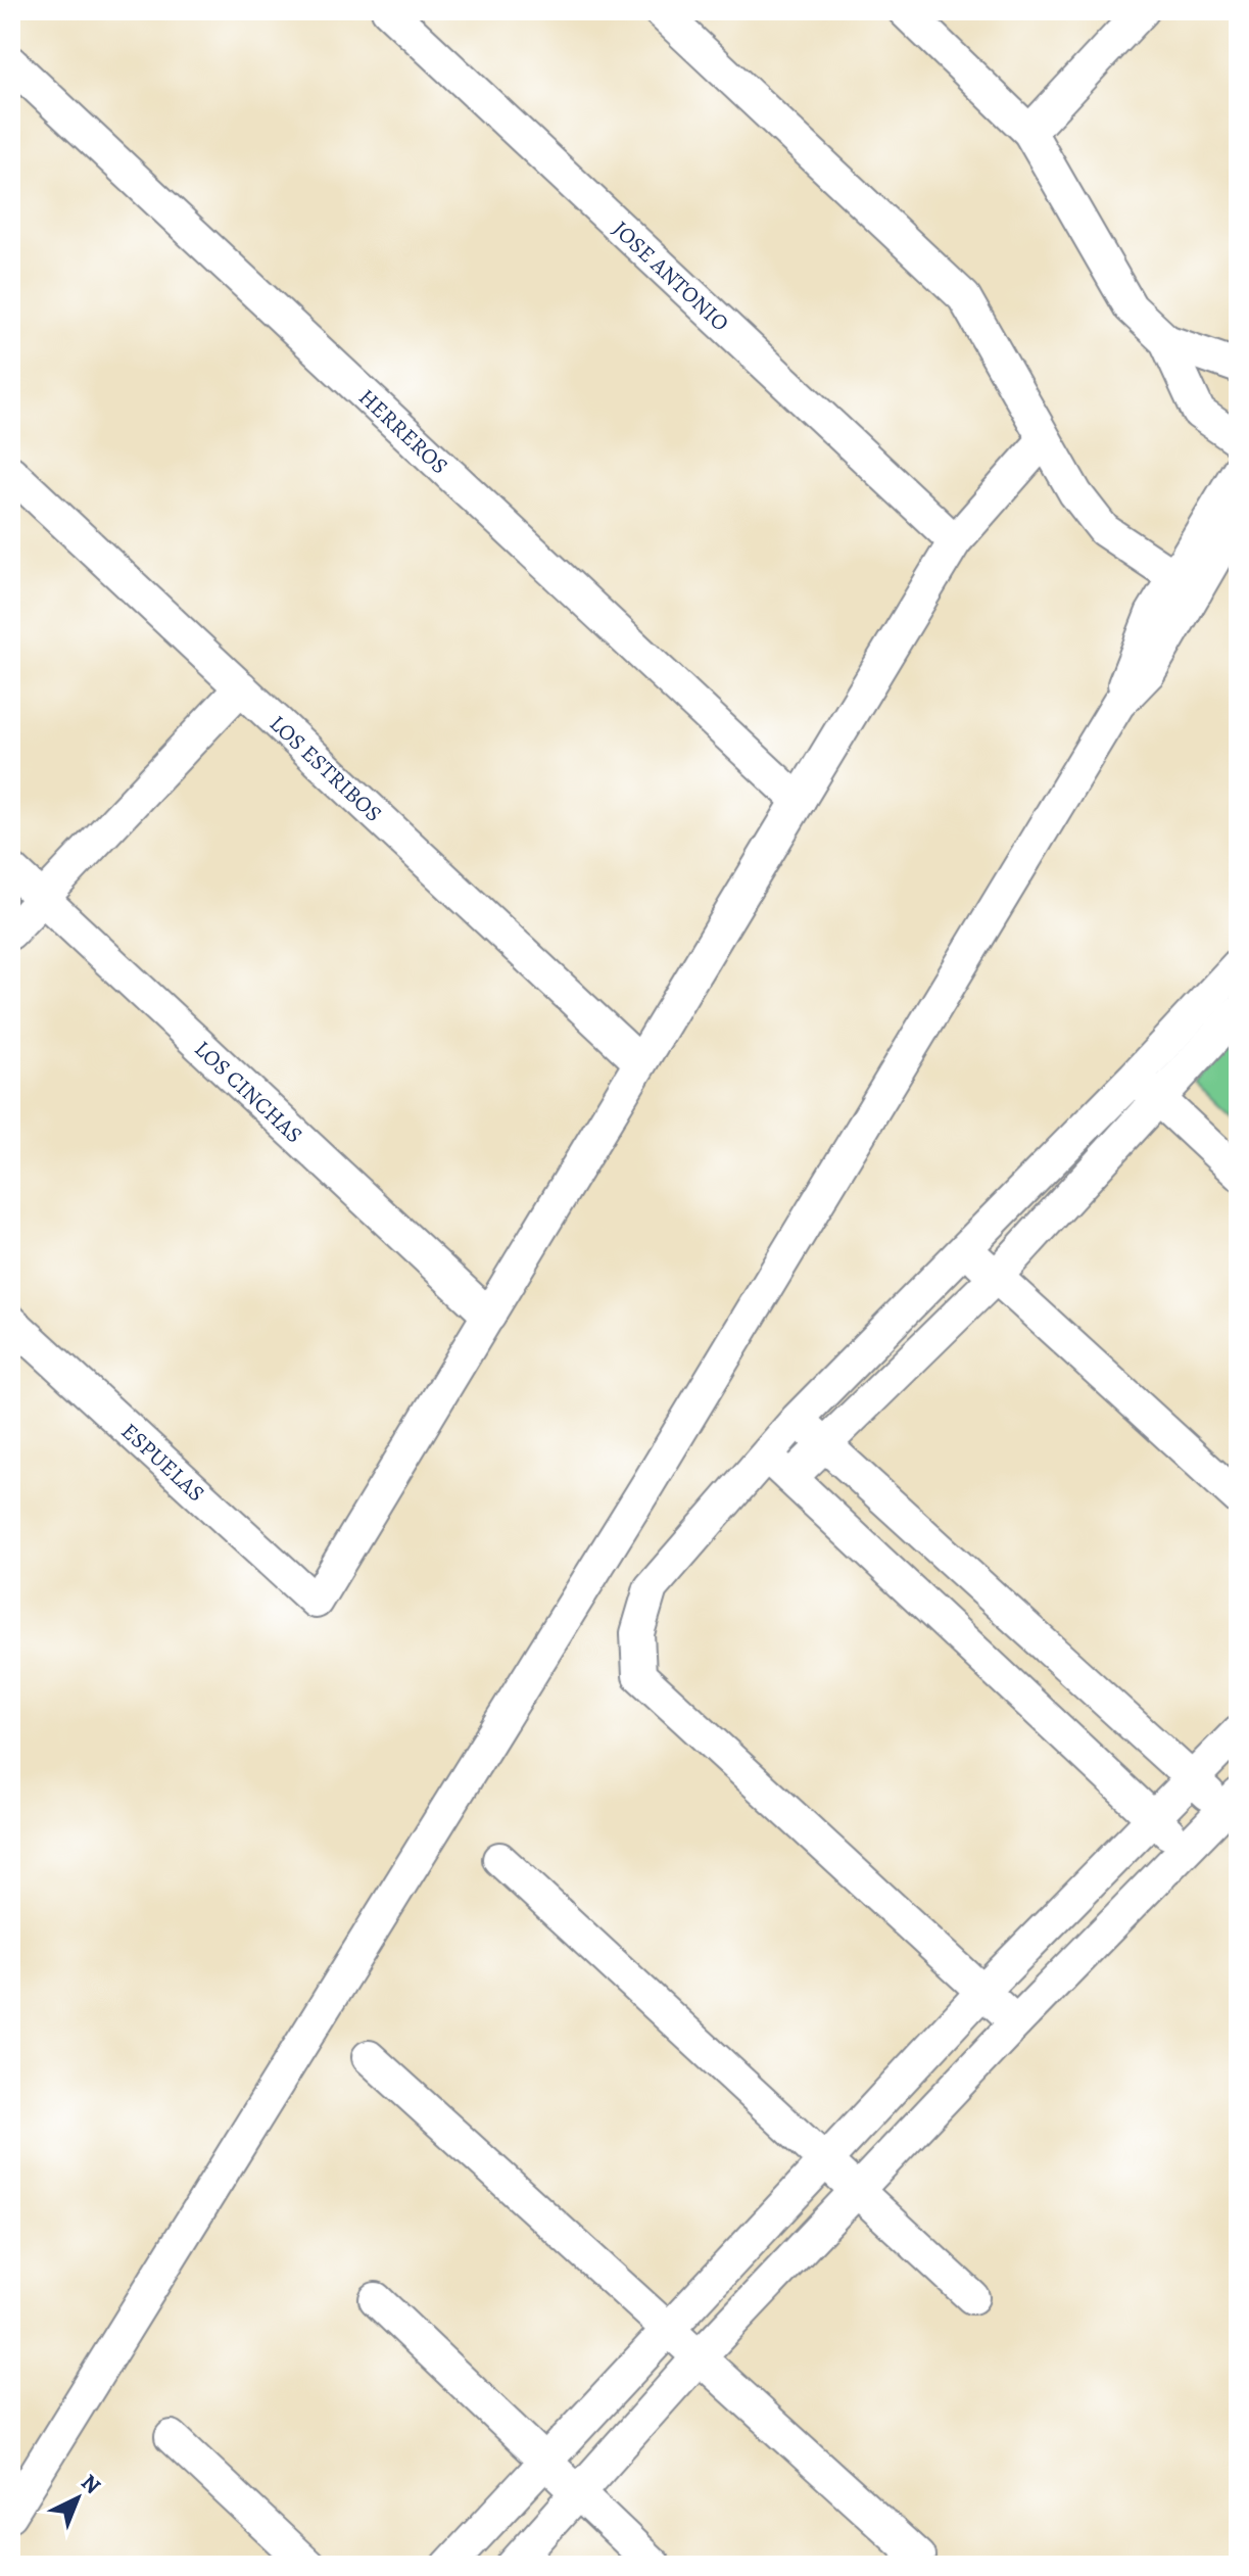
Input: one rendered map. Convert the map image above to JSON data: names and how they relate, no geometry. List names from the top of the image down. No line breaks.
{"streets":{"street":["JOSE ANTONIO","HERREROS","LOS ESTRIBOS","LOS CINCHAS","ESPUELAS"]},"crossings":[["LOS CINCHAS","ESPUELAS"]],"north":"top right"}
